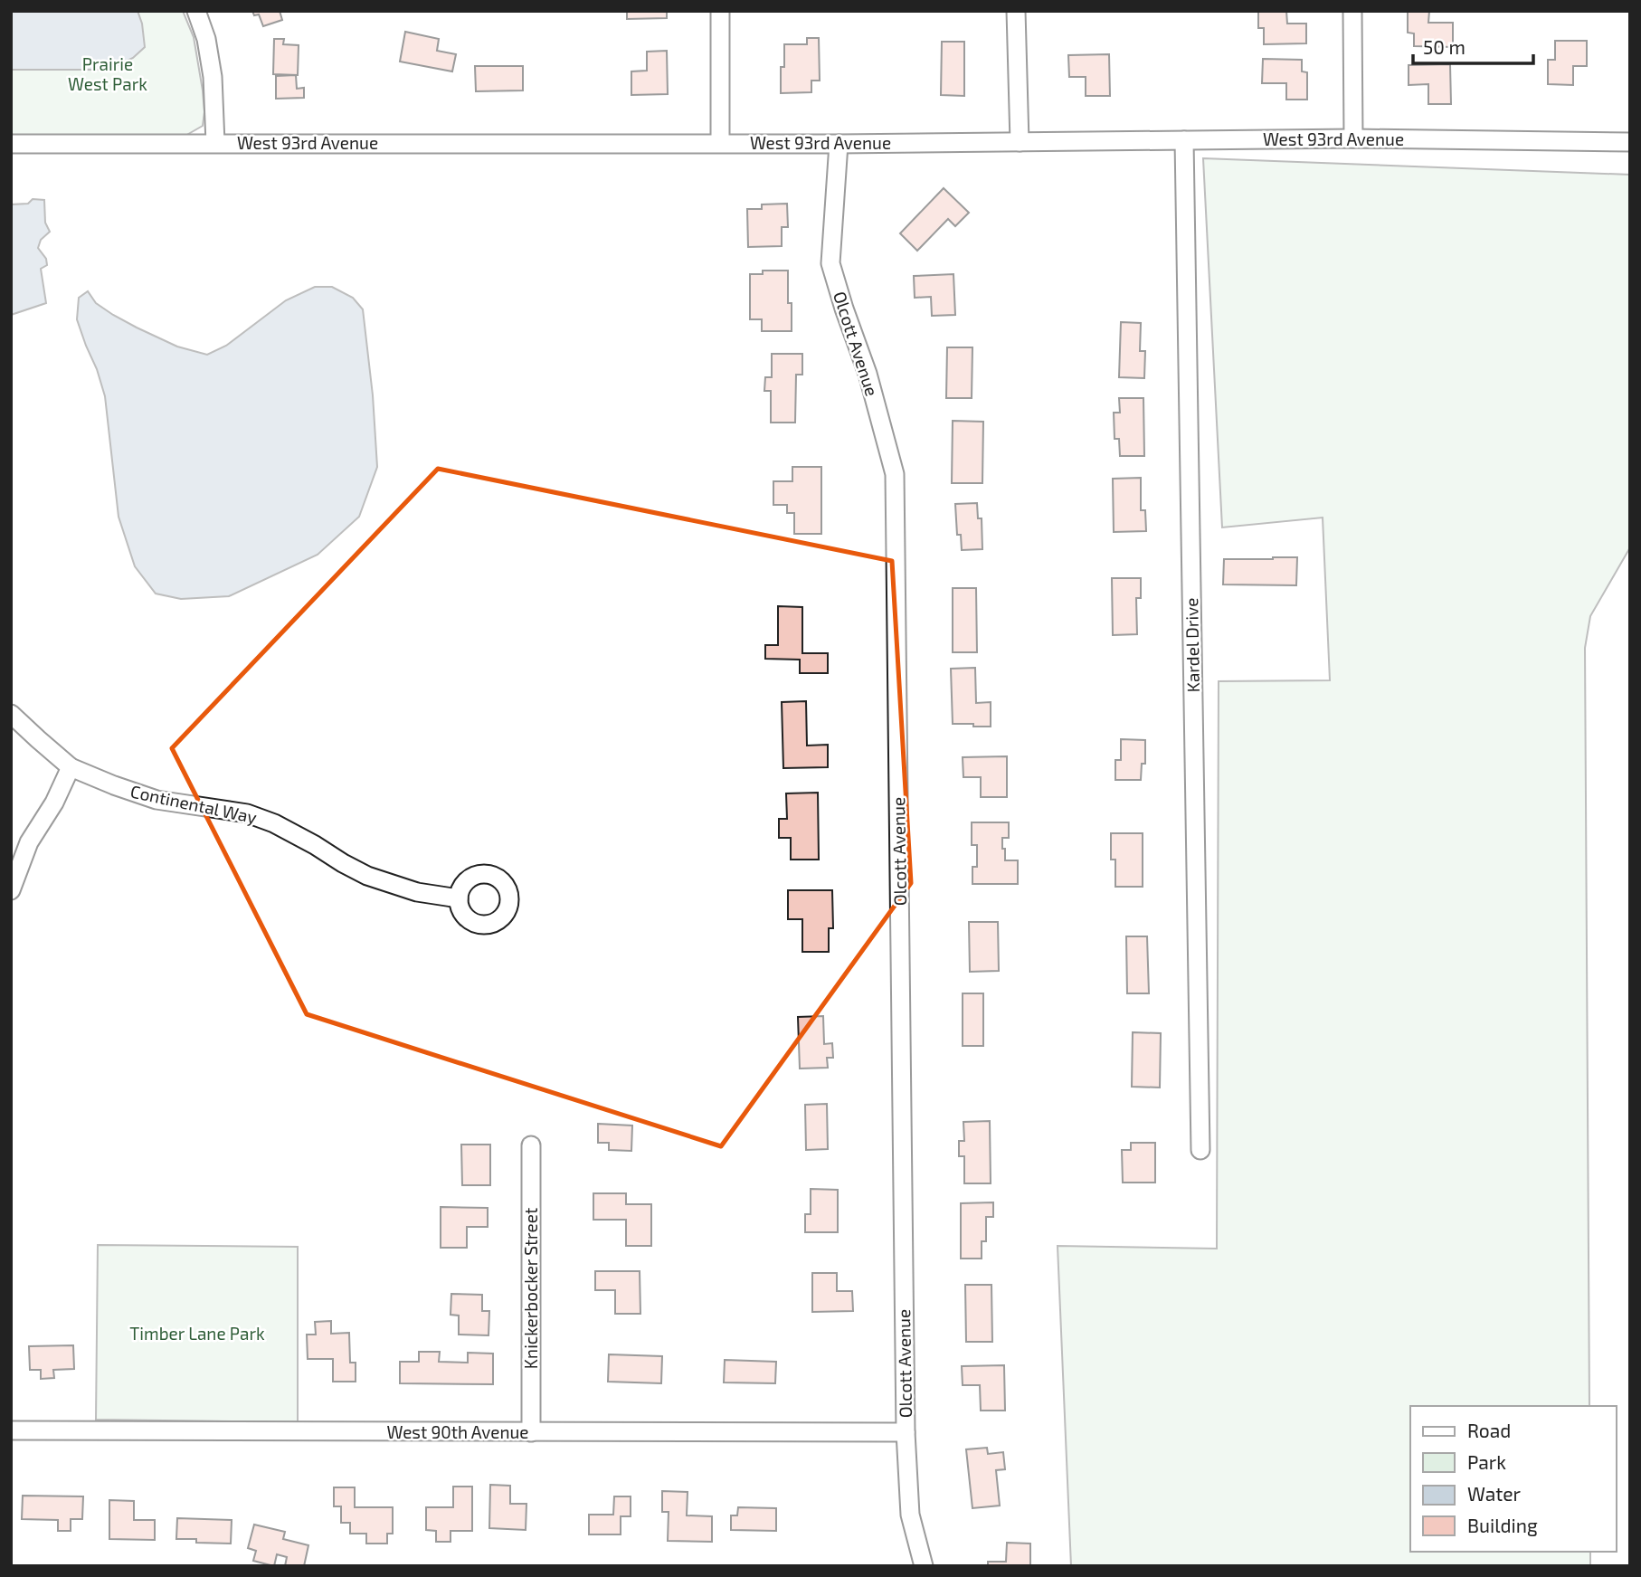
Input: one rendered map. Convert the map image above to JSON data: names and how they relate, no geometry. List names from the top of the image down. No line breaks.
{"streets":{"street":["West 93rd Avenue","Olcott Avenue","Kardel Drive","Continental Way","Knickerbocker Street","West 90th Avenue"]},"crossings":[["West 93rd Avenue","Olcott Avenue"],["West 93rd Avenue","Kardel Drive"],["Olcott Avenue","West 90th Avenue"],["Knickerbocker Street","West 90th Avenue"]],"parks":["Prairie West Park","Timber Lane Park"],"legend":["Road","Park","Water","Building"],"scale_bar":"50 m"}
